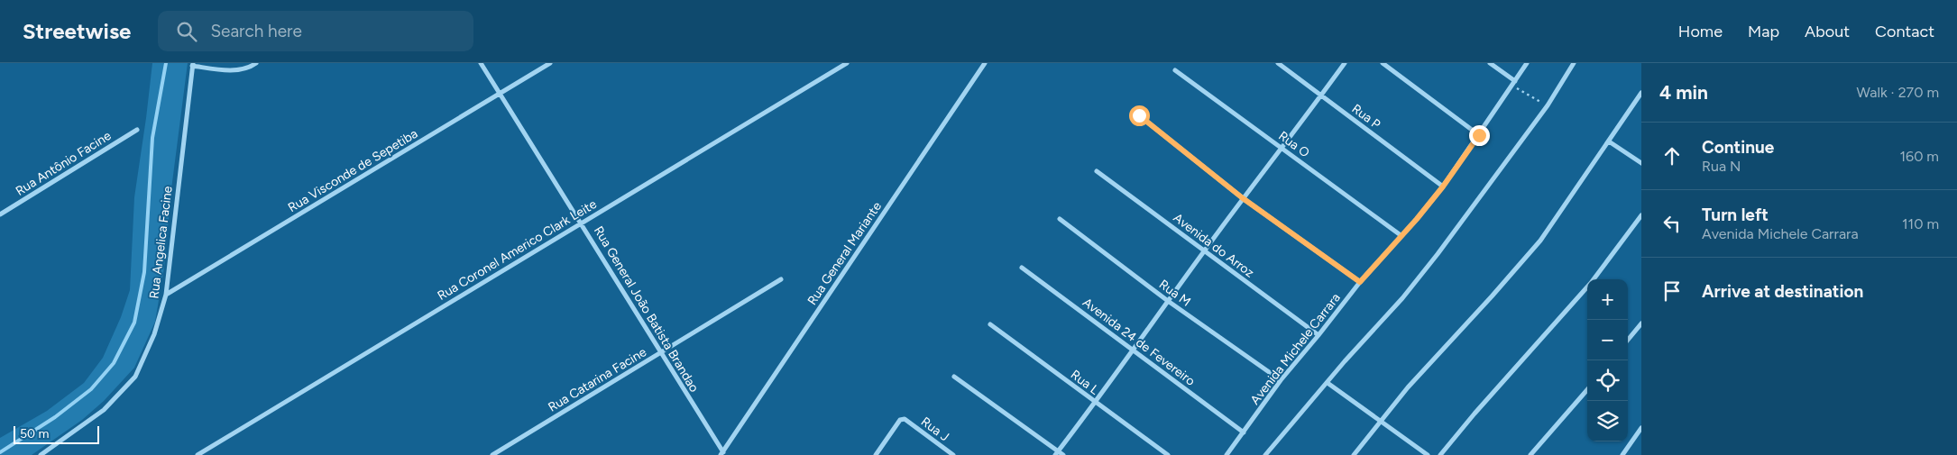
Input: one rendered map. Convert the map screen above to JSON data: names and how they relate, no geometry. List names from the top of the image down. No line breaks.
{"streets":{"street":["Rua P","Rua O","Rua Antônio Facine","Rua Visconde de Sepetiba","Rua Angelica Facine","Avenida do Arroz","Rua Coronel Americo Clark Leite","Rua General Mariante","Rua M","Rua General João Batista Brandao","Avenida 24 de Fevereiro","Avenida Michele Carrara","Rua Catarina Facine","Rua L","Rua J"]},"crossings":[["Rua P","Avenida Michele Carrara"],["Rua O","Avenida Michele Carrara"],["Rua Visconde de Sepetiba","Rua Angelica Facine"],["Rua Visconde de Sepetiba","Rua General João Batista Brandao"],["Avenida do Arroz","Avenida Michele Carrara"],["Rua Coronel Americo Clark Leite","Rua General João Batista Brandao"],["Rua General Mariante","Rua General João Batista Brandao"],["Rua M","Avenida Michele Carrara"],["Rua General João Batista Brandao","Rua Catarina Facine"],["Avenida 24 de Fevereiro","Avenida Michele Carrara"]],"scale_bar":"50 m","page":{"header":"Streetwise","search":"Search here","nav":["Home","Map","About","Contact"],"heading":["4 min","Walk · 270 m"],"list":[["Continue","Rua N","160 m"],["Turn left","Avenida Michele Carrara","110 m"],"Arrive at destination"],"map_buttons":["+","−"],"scale":"50 m"}}
